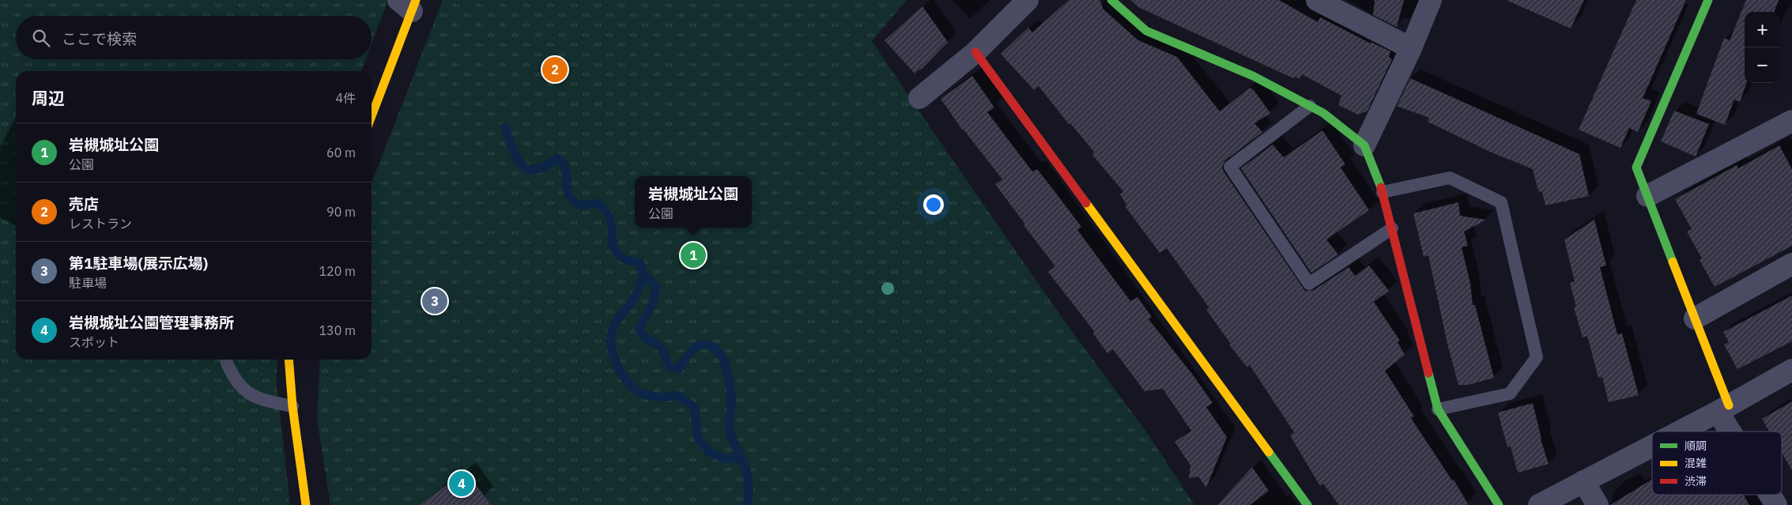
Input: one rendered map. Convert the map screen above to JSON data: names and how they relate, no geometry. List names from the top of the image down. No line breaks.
{"legend":["順調","混雑","渋滞"],"page":{"map_buttons":["+","−"],"search":"ここで検索","pins":["2","1","3","4"],"heading":["周辺","4件"],"list":[{"mark":"1","name":"岩槻城址公園","note":"公園","value":"60 m"},{"mark":"2","name":"売店","note":"レストラン","value":"90 m"},{"mark":"3","name":"第1駐車場(展示広場)","note":"駐車場","value":"120 m"},{"mark":"4","name":"岩槻城址公園管理事務所","note":"スポット","value":"130 m"}],"popup":["岩槻城址公園","公園"]}}
